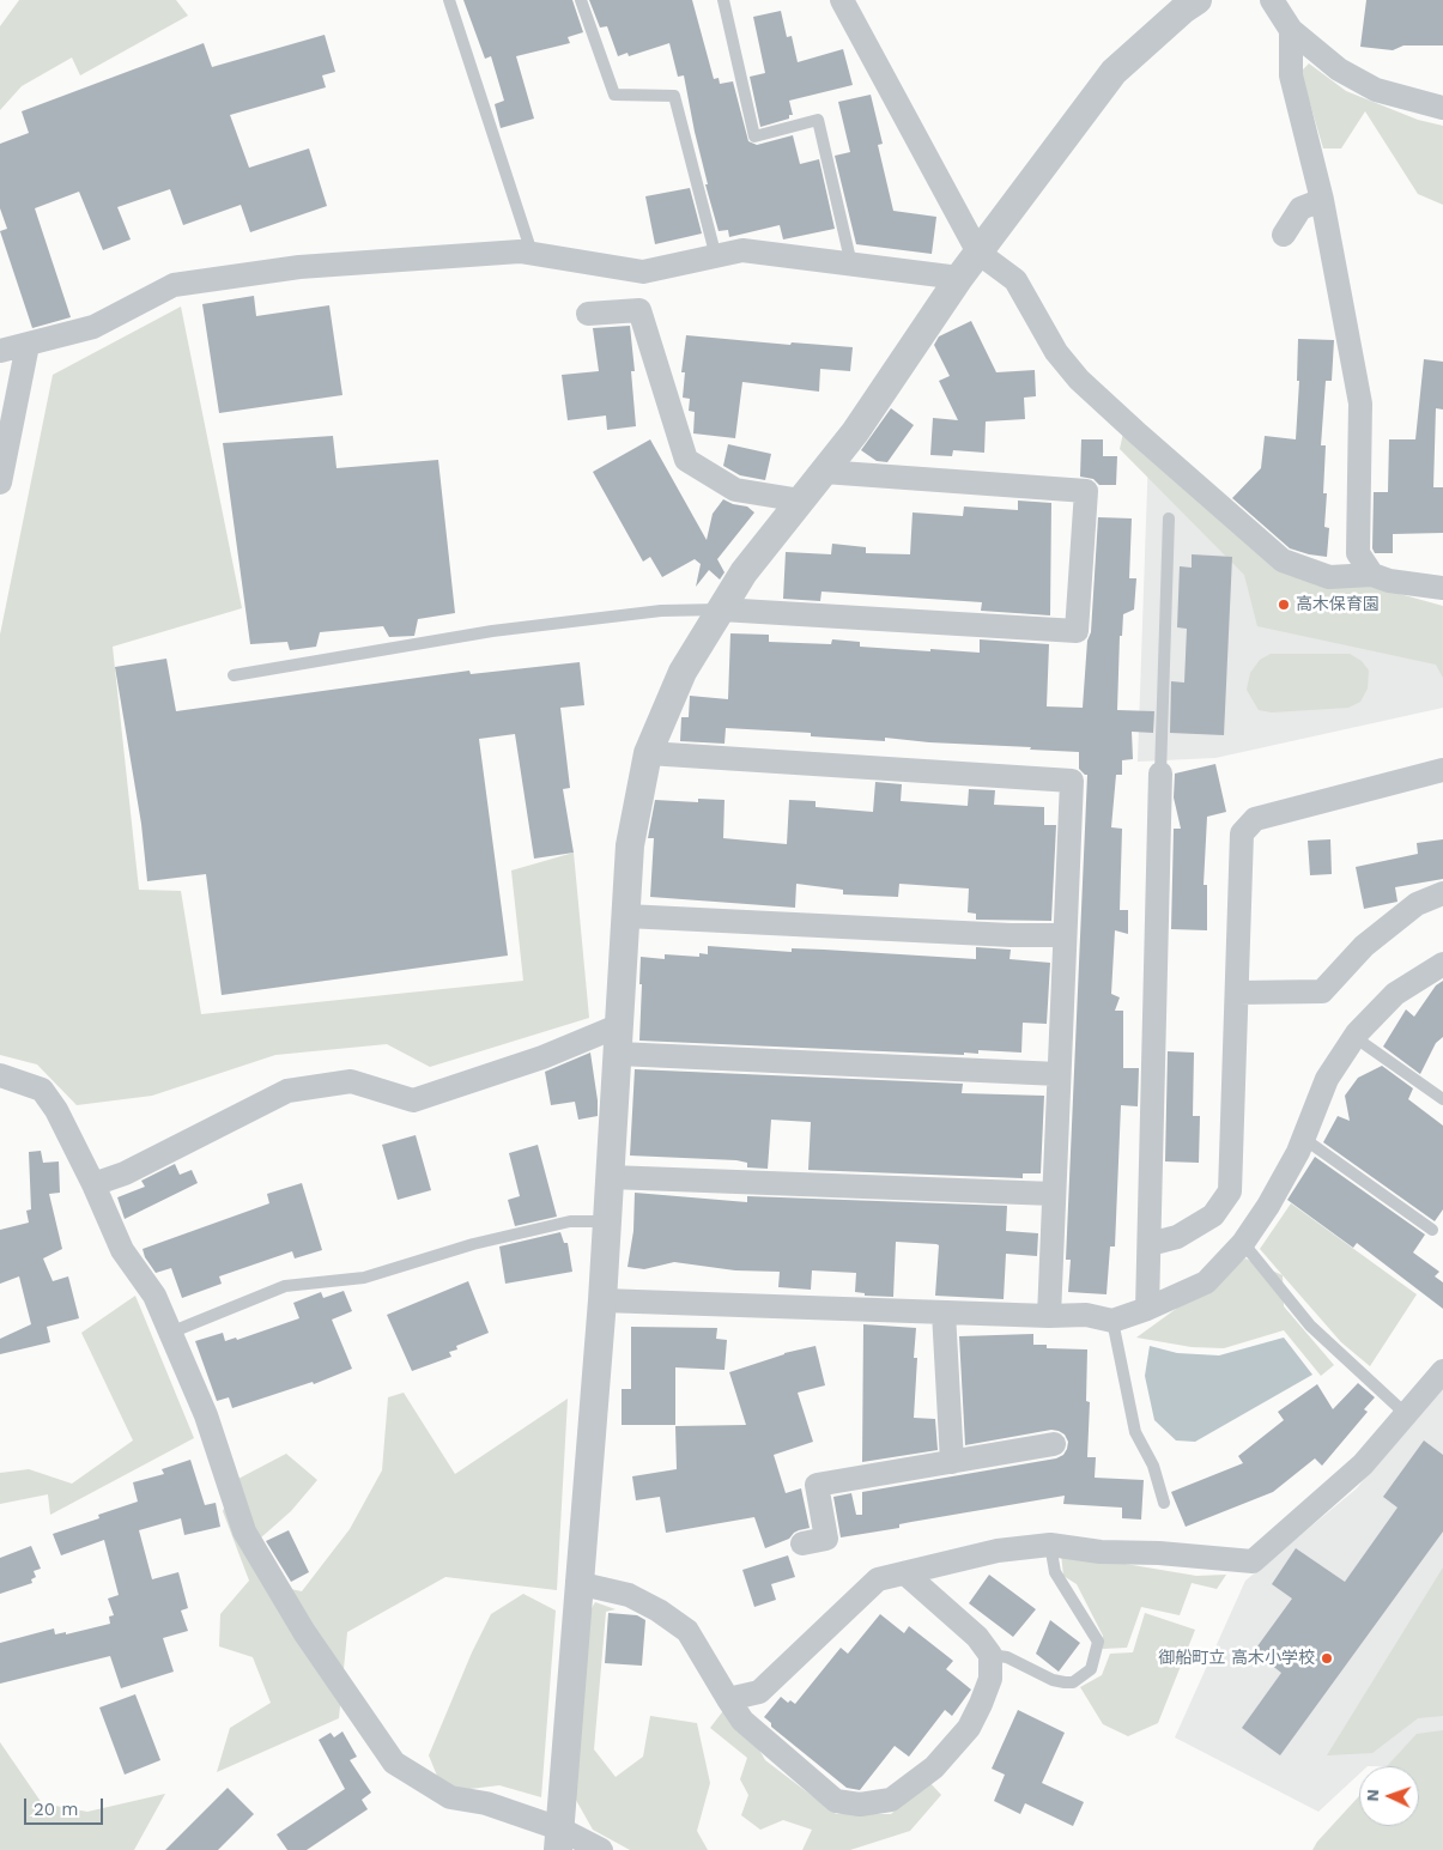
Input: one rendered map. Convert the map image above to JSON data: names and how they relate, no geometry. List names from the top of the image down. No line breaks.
{"places":["高木保育園","御船町立 高木小学校"],"scale_bar":"20 m","north":"left"}
